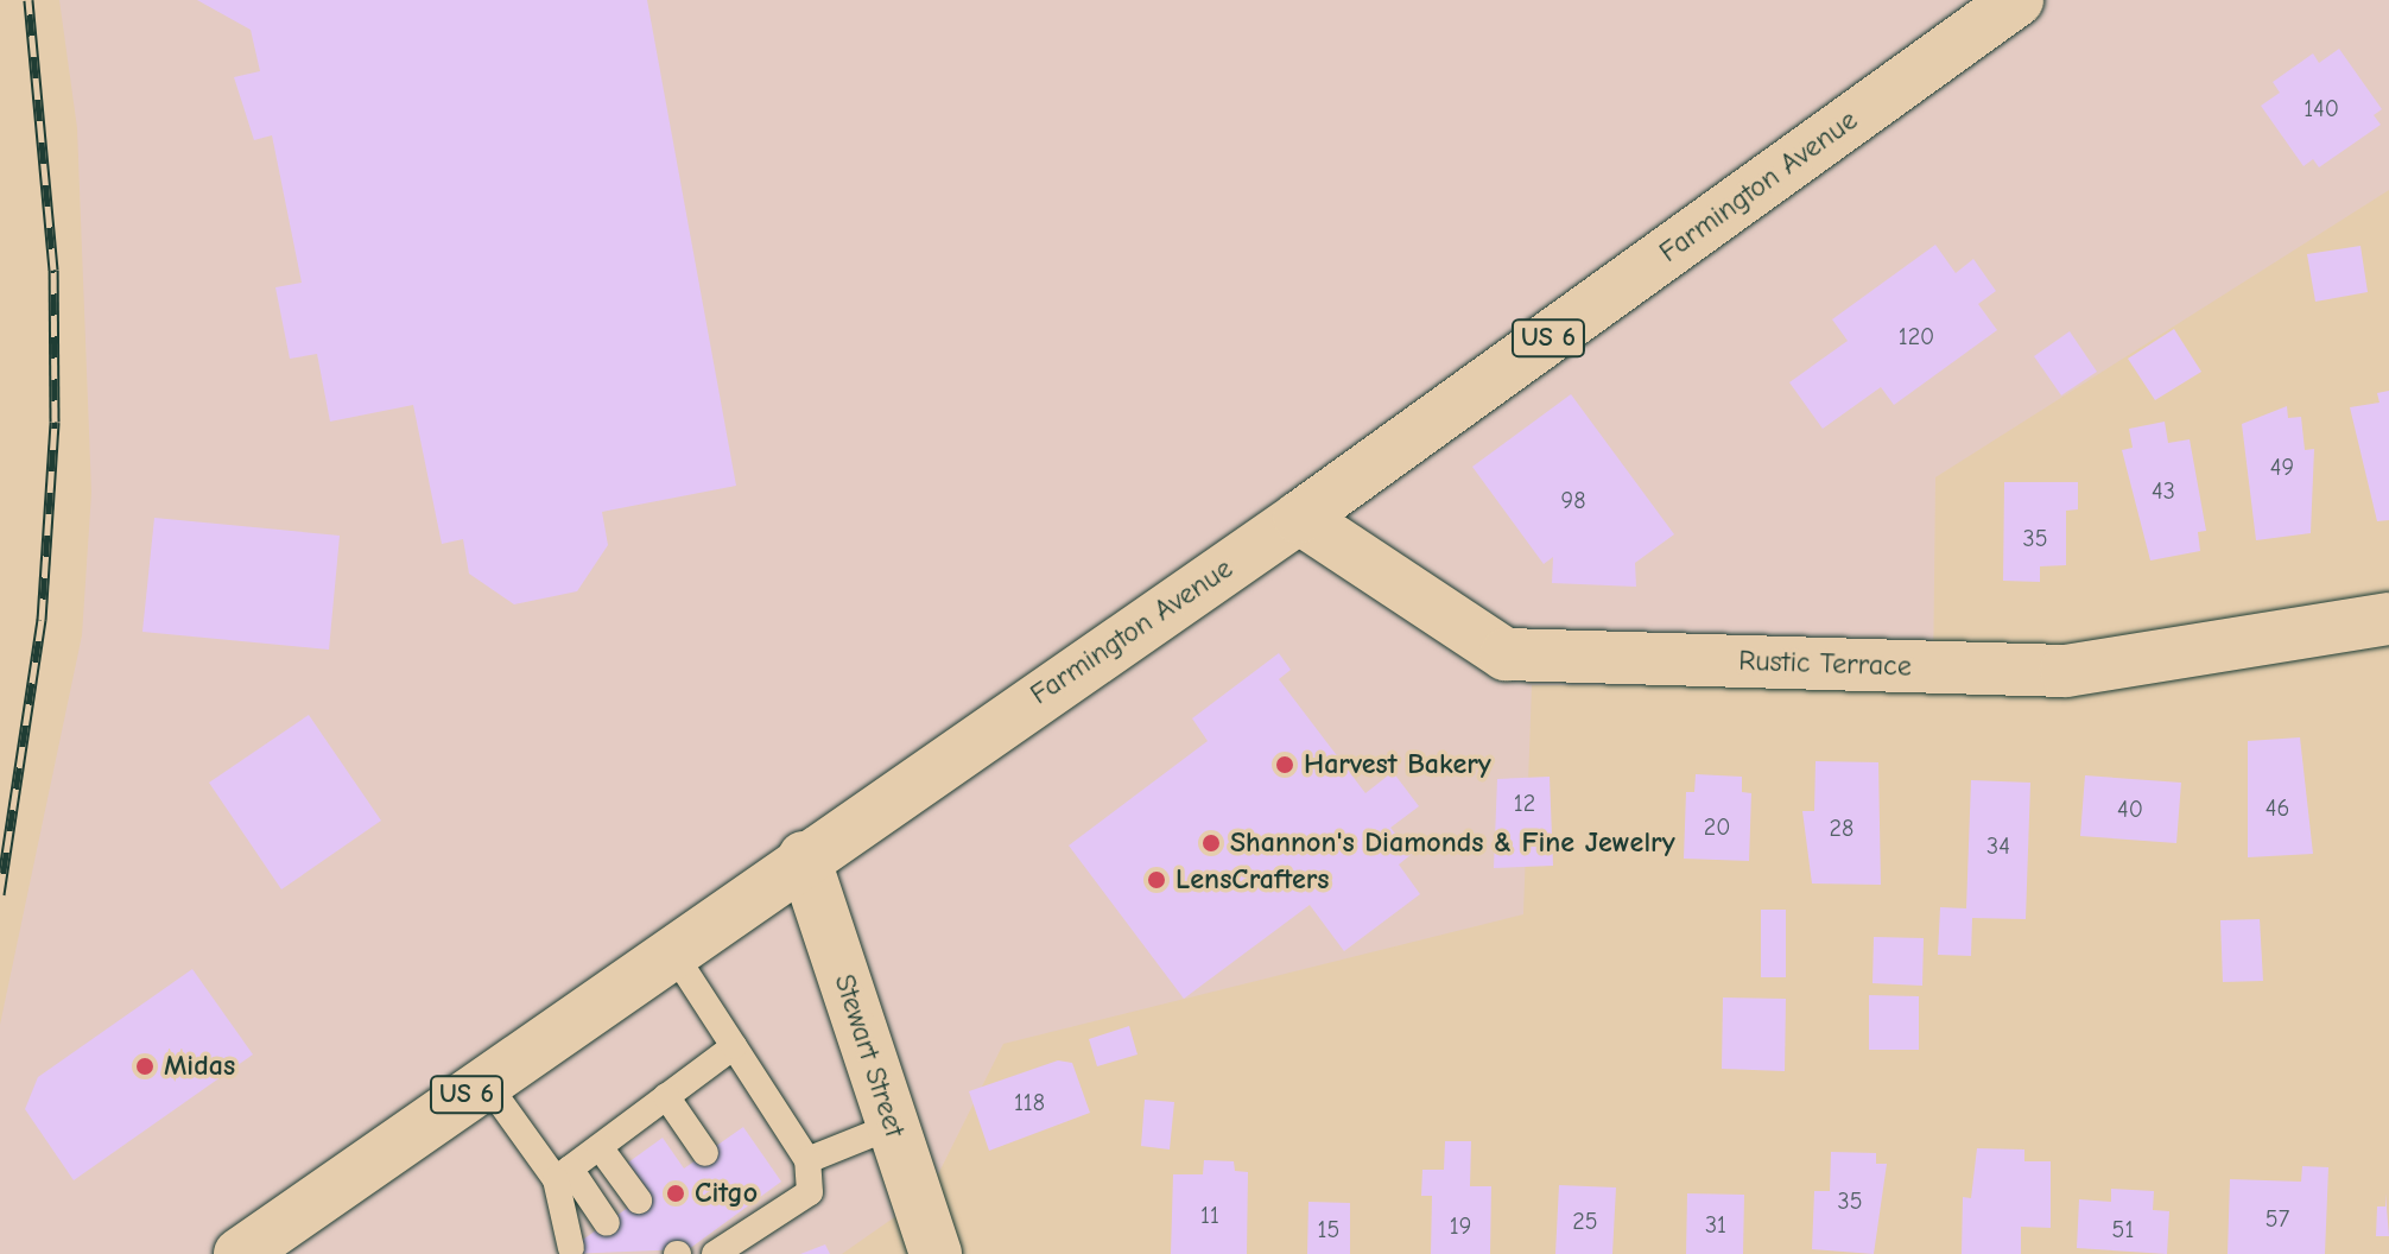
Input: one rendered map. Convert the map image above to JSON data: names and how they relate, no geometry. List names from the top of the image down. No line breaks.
{"streets":{"main road":["Farmington Avenue","US 6","Rustic Terrace","Stewart Street"]},"crossings":[["Farmington Avenue","Rustic Terrace"],["Farmington Avenue","Stewart Street"]],"places":["Harvest Bakery","Shannon's Diamonds & Fine Jewelry","LensCrafters","Midas","Citgo"],"house_numbers":["140","120","49","43","98","35","12","46","40","20","28","34","118","35","11","57","25","31","19","15","51"]}
